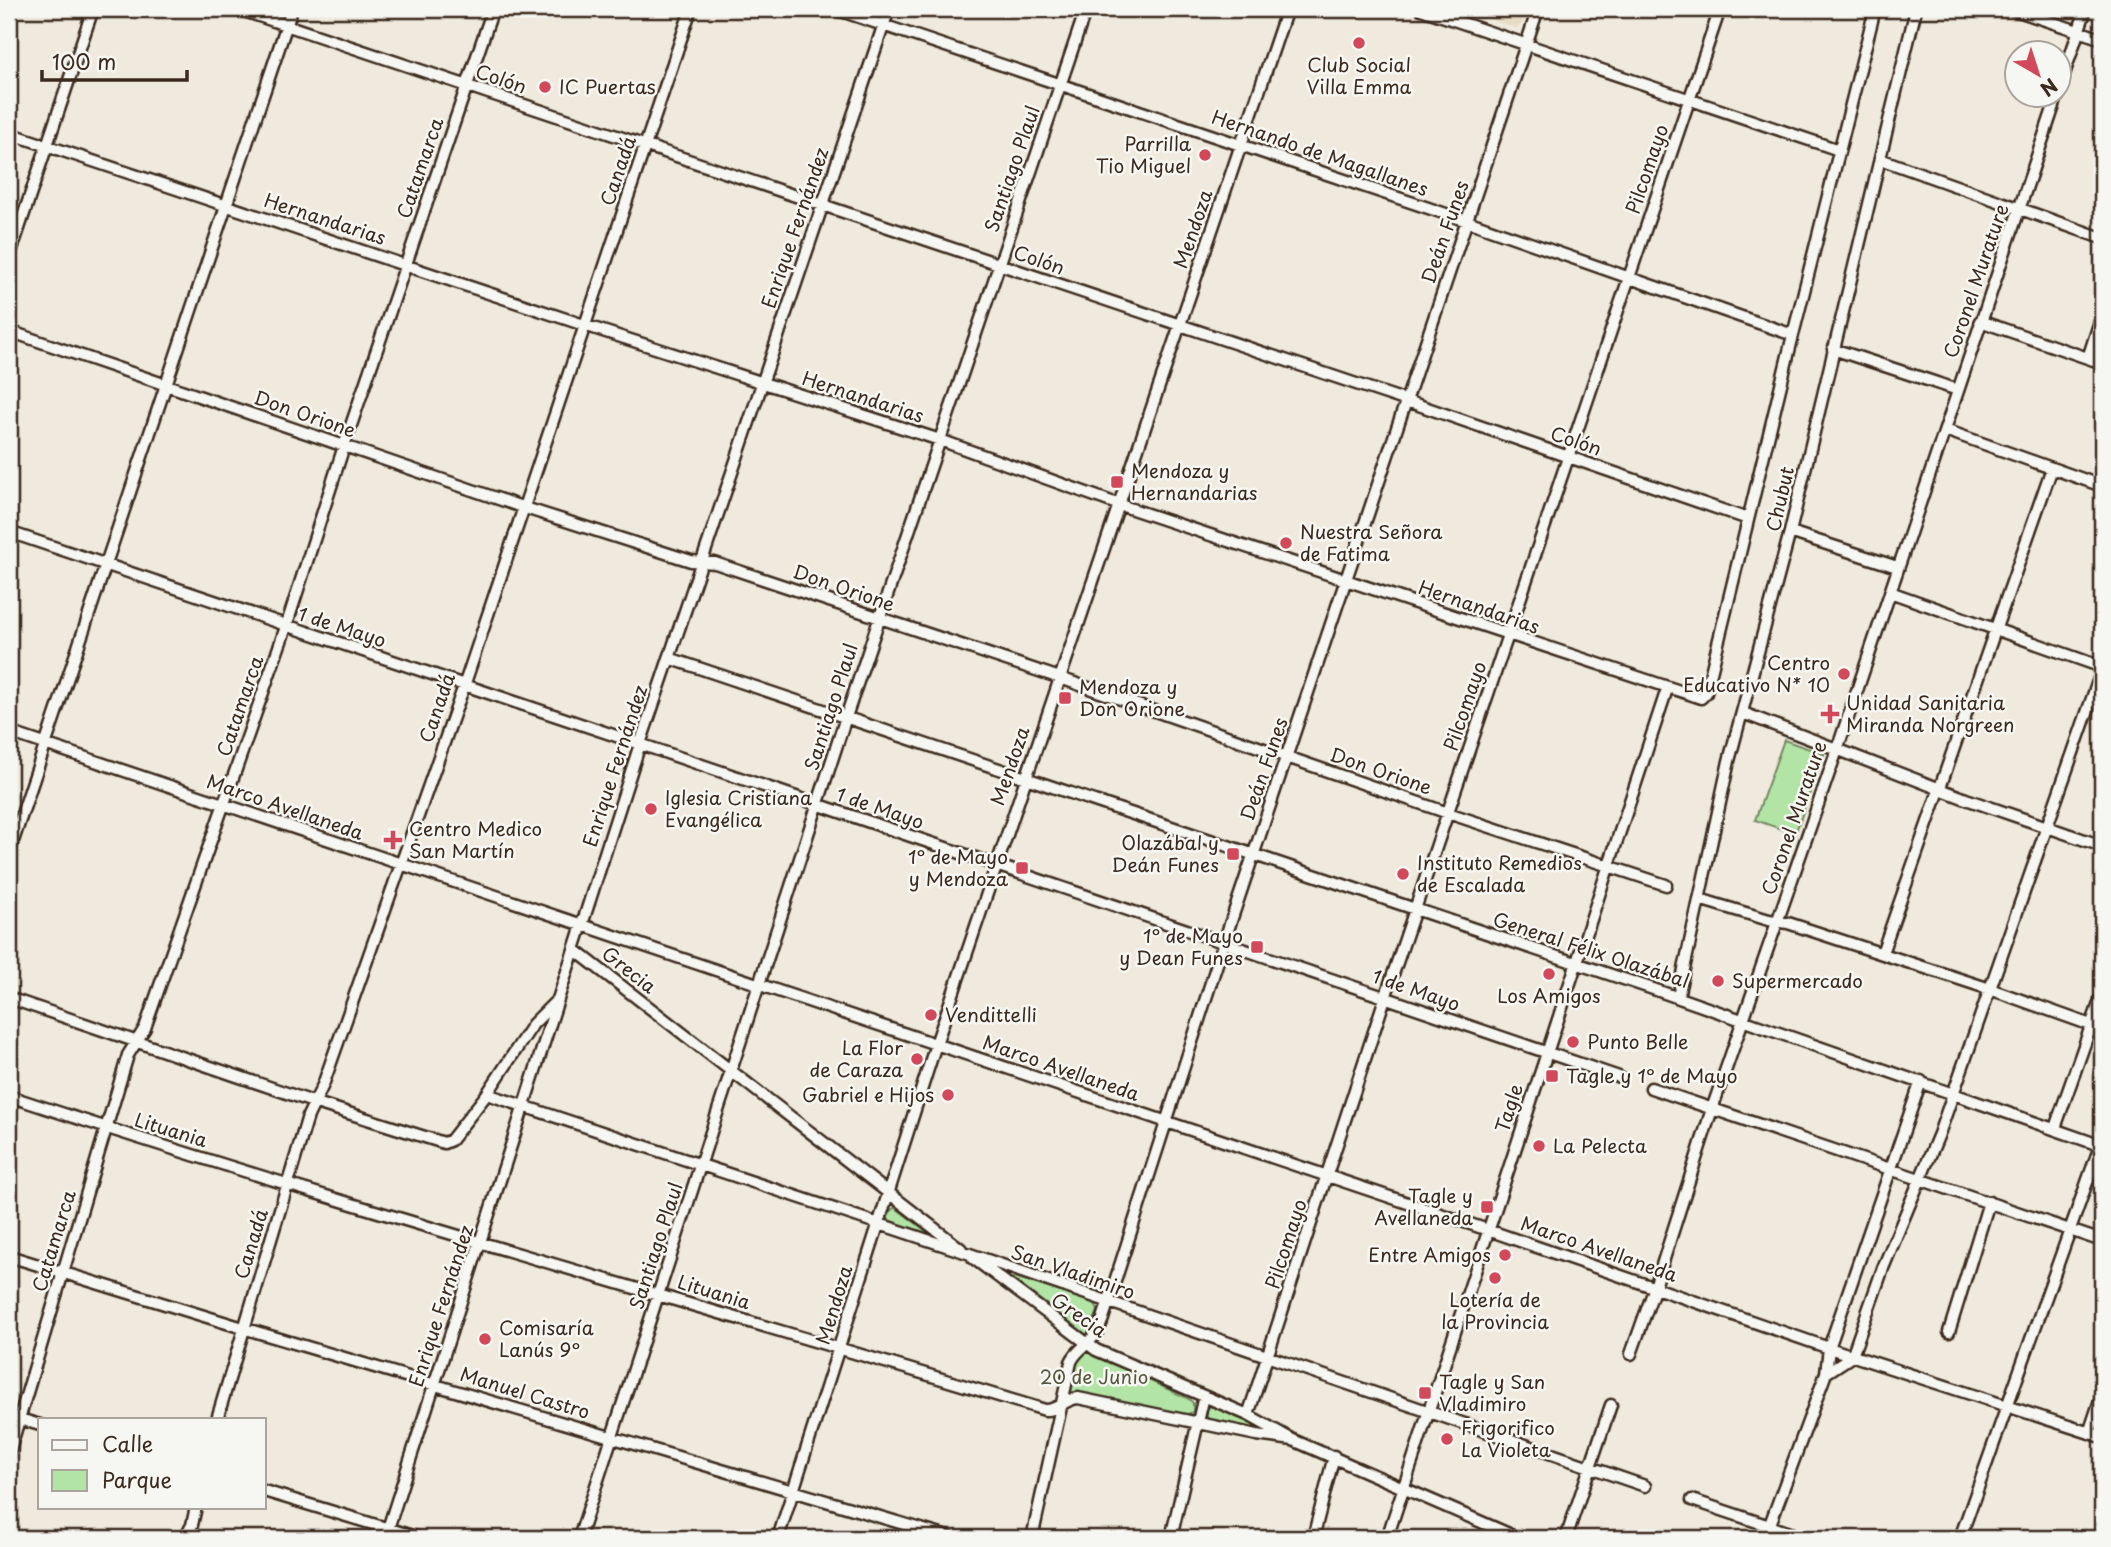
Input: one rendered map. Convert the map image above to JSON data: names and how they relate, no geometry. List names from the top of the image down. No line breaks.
{"streets":{"street":["Colón","Hernando de Magallanes","Catamarca","Santiago Plaul","Pilcomayo","Canadá","Hernandarias","Enrique Fernández","Mendoza","Deán Funes","Coronel Murature","Don Orione","Chubut","1 de Mayo","Marco Avellaneda","General Félix Olazábal","Grecia","Tagle","Lituania","San Vladimiro","Manuel Castro"]},"crossings":[["Colón","Catamarca"],["Colón","Santiago Plaul"],["Colón","Pilcomayo"],["Colón","Canadá"],["Colón","Enrique Fernández"],["Colón","Mendoza"],["Colón","Deán Funes"],["Colón","Chubut"],["Hernando de Magallanes","Santiago Plaul"],["Hernando de Magallanes","Pilcomayo"],["Hernando de Magallanes","Enrique Fernández"],["Hernando de Magallanes","Mendoza"],["Hernando de Magallanes","Deán Funes"],["Hernando de Magallanes","Chubut"],["Catamarca","Hernandarias"],["Catamarca","Don Orione"],["Catamarca","1 de Mayo"],["Catamarca","Marco Avellaneda"],["Catamarca","Lituania"],["Catamarca","Manuel Castro"],["Santiago Plaul","Hernandarias"],["Santiago Plaul","Don Orione"],["Santiago Plaul","1 de Mayo"],["Santiago Plaul","Marco Avellaneda"],["Santiago Plaul","General Félix Olazábal"],["Santiago Plaul","Grecia"],["Santiago Plaul","Lituania"],["Santiago Plaul","San Vladimiro"],["Santiago Plaul","Manuel Castro"],["Pilcomayo","Hernandarias"],["Pilcomayo","Don Orione"],["Pilcomayo","1 de Mayo"],["Pilcomayo","Marco Avellaneda"],["Pilcomayo","General Félix Olazábal"],["Pilcomayo","Grecia"],["Pilcomayo","San Vladimiro"],["Canadá","Hernandarias"],["Canadá","Don Orione"],["Canadá","1 de Mayo"],["Canadá","Marco Avellaneda"],["Canadá","Lituania"],["Canadá","Manuel Castro"],["Hernandarias","Enrique Fernández"],["Hernandarias","Mendoza"],["Hernandarias","Deán Funes"],["Hernandarias","Chubut"],["Hernandarias","Tagle"],["Enrique Fernández","Don Orione"],["Enrique Fernández","1 de Mayo"],["Enrique Fernández","Marco Avellaneda"],["Enrique Fernández","General Félix Olazábal"],["Enrique Fernández","Grecia"],["Enrique Fernández","Lituania"],["Enrique Fernández","San Vladimiro"],["Enrique Fernández","Manuel Castro"],["Mendoza","Don Orione"],["Mendoza","1 de Mayo"],["Mendoza","Marco Avellaneda"],["Mendoza","General Félix Olazábal"],["Mendoza","Grecia"],["Mendoza","Lituania"],["Mendoza","San Vladimiro"],["Mendoza","Manuel Castro"],["Deán Funes","Don Orione"],["Deán Funes","1 de Mayo"],["Deán Funes","Marco Avellaneda"],["Deán Funes","General Félix Olazábal"],["Deán Funes","Grecia"],["Deán Funes","Lituania"],["Deán Funes","San Vladimiro"],["Coronel Murature","Marco Avellaneda"],["Coronel Murature","General Félix Olazábal"],["Don Orione","Tagle"],["Chubut","General Félix Olazábal"],["1 de Mayo","Tagle"],["Marco Avellaneda","Tagle"],["General Félix Olazábal","Tagle"],["Grecia","Tagle"],["Grecia","Lituania"],["Grecia","San Vladimiro"],["Tagle","San Vladimiro"]],"parks":["20 de Junio"],"places":{"other":["Club Social Villa Emma","IC Puertas","Parrilla Tio Miguel","Nuestra Señora de Fatima","Centro Educativo N* 10","Iglesia Cristiana Evangélica","Instituto Remedios de Escalada","Los Amigos","Supermercado","Vendittelli","Punto Belle","La Flor de Caraza","Gabriel e Hijos","La Pelecta","Entre Amigos","Lotería de la Provincia","Comisaría Lanús 9°","Frigorifico La Violeta"],"transit":["Mendoza y Hernandarias","Mendoza y Don Orione","Olazábal y Deán Funes","1° de Mayo y Mendoza","1° de Mayo y Dean Funes","Tagle y 1° de Mayo","Tagle y Avellaneda","Tagle y San Vladimiro"],"health":["Unidad Sanitaria Miranda Norgreen","Centro Medico San Martín"]},"legend":["Calle","Parque"],"scale_bar":"100 m","north":"bottom right"}
